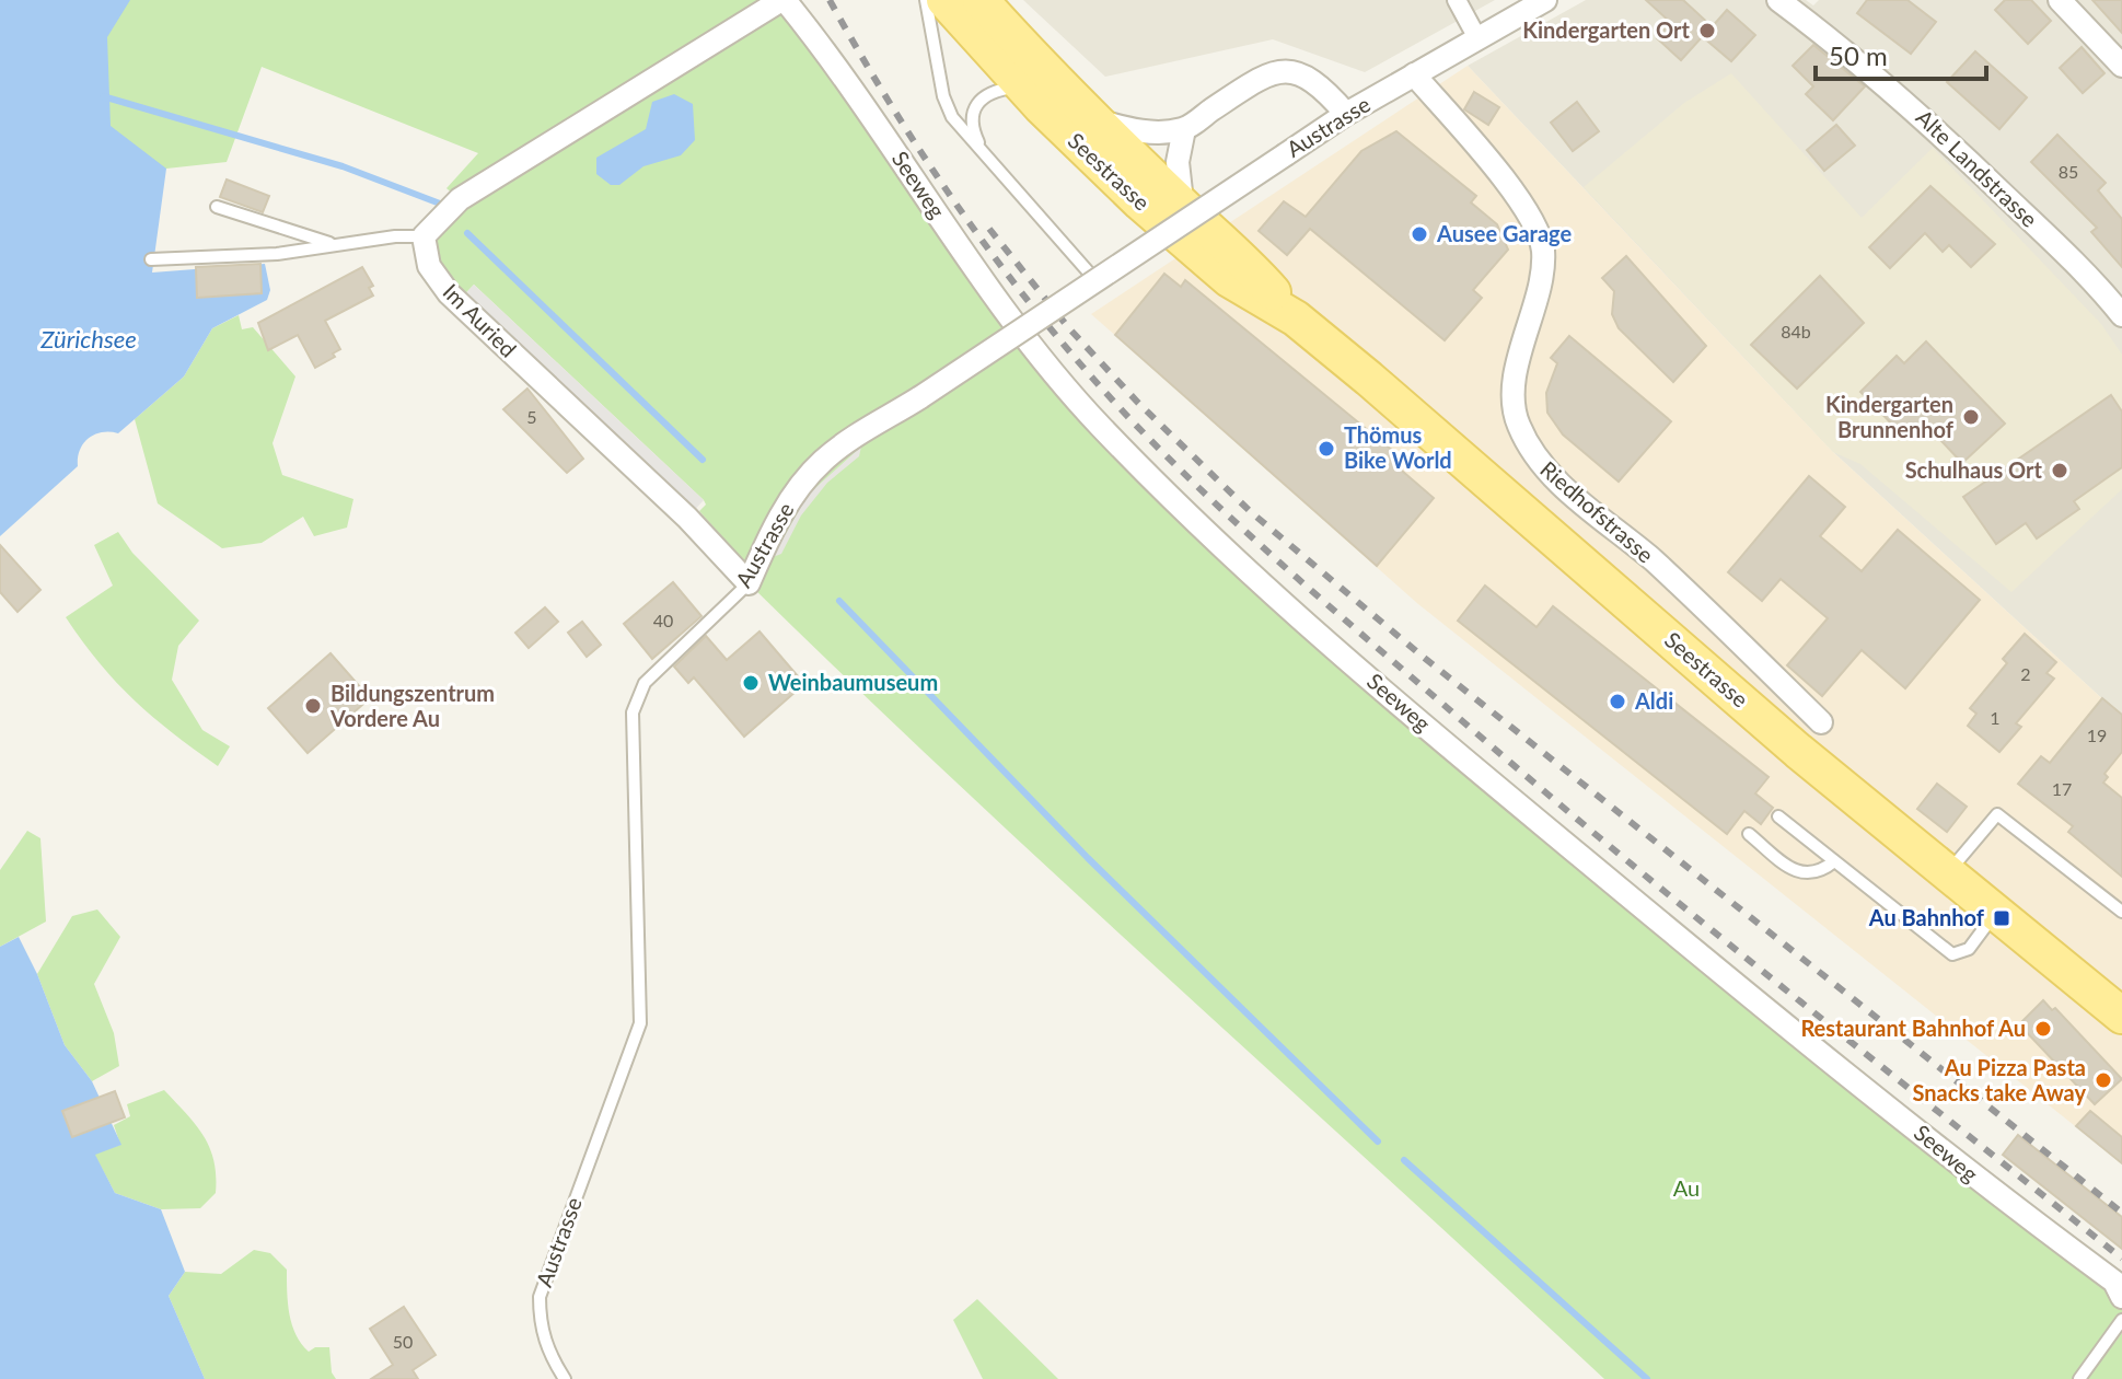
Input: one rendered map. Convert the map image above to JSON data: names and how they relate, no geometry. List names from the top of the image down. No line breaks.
{"streets":{"main road":["Seestrasse"],"street":["Austrasse","Alte Landstrasse","Seeweg","Im Auried","Riedhofstrasse"]},"crossings":[["Austrasse","Im Auried"],["Austrasse","Riedhofstrasse"]],"water":["Zürichsee"],"parks":["Au"],"places":{"other":["Kindergarten Ort","Ausee Garage","Kindergarten Brunnenhof","Thömus Bike World","Schulhaus Ort","Weinbaumuseum","Aldi","Bildungszentrum Vordere Au","Restaurant Bahnhof Au","Au Pizza Pasta Snacks take Away"],"transit":["Au Bahnhof"]},"house_numbers":["85","84b","5","40","2","1","19","17","50"],"scale_bar":"50 m"}
